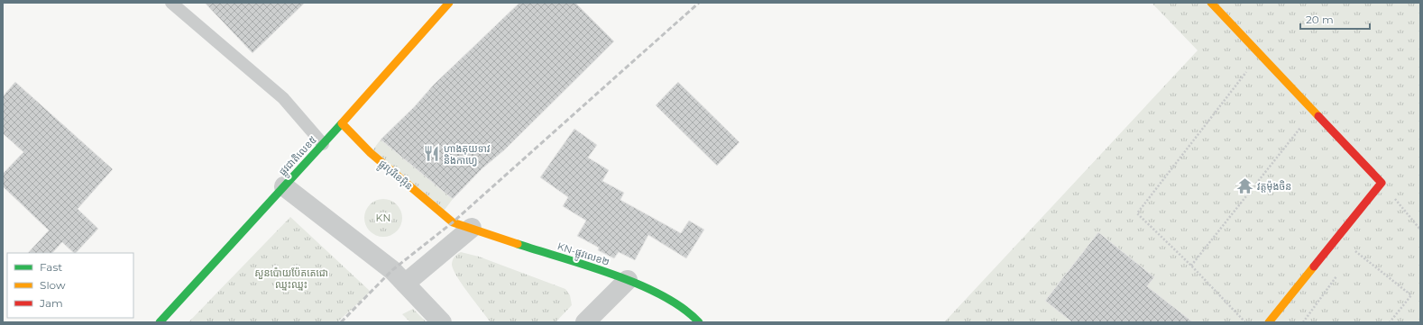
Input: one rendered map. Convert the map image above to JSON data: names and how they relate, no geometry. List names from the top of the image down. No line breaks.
{"streets":{"main road":["ផ្លូវជាតិលេខ៥","ផ្លូវបុរីខេអ៊ិន","KN-ផ្លូវលេខ២"]},"crossings":[["ផ្លូវជាតិលេខ៥","ផ្លូវបុរីខេអ៊ិន"],["ផ្លូវបុរីខេអ៊ិន","KN-ផ្លូវលេខ២"]],"parks":["KN","សួនប៉ោយប៉ែតតេជោ ឈ្នះឈ្នះ"],"places":{"restaurant":["ហាងគុយទាវ និងកាហ្វេ"],"temple":["វត្តម៉ុងចិន"]},"legend":["Fast","Slow","Jam"],"scale_bar":"20 m"}
